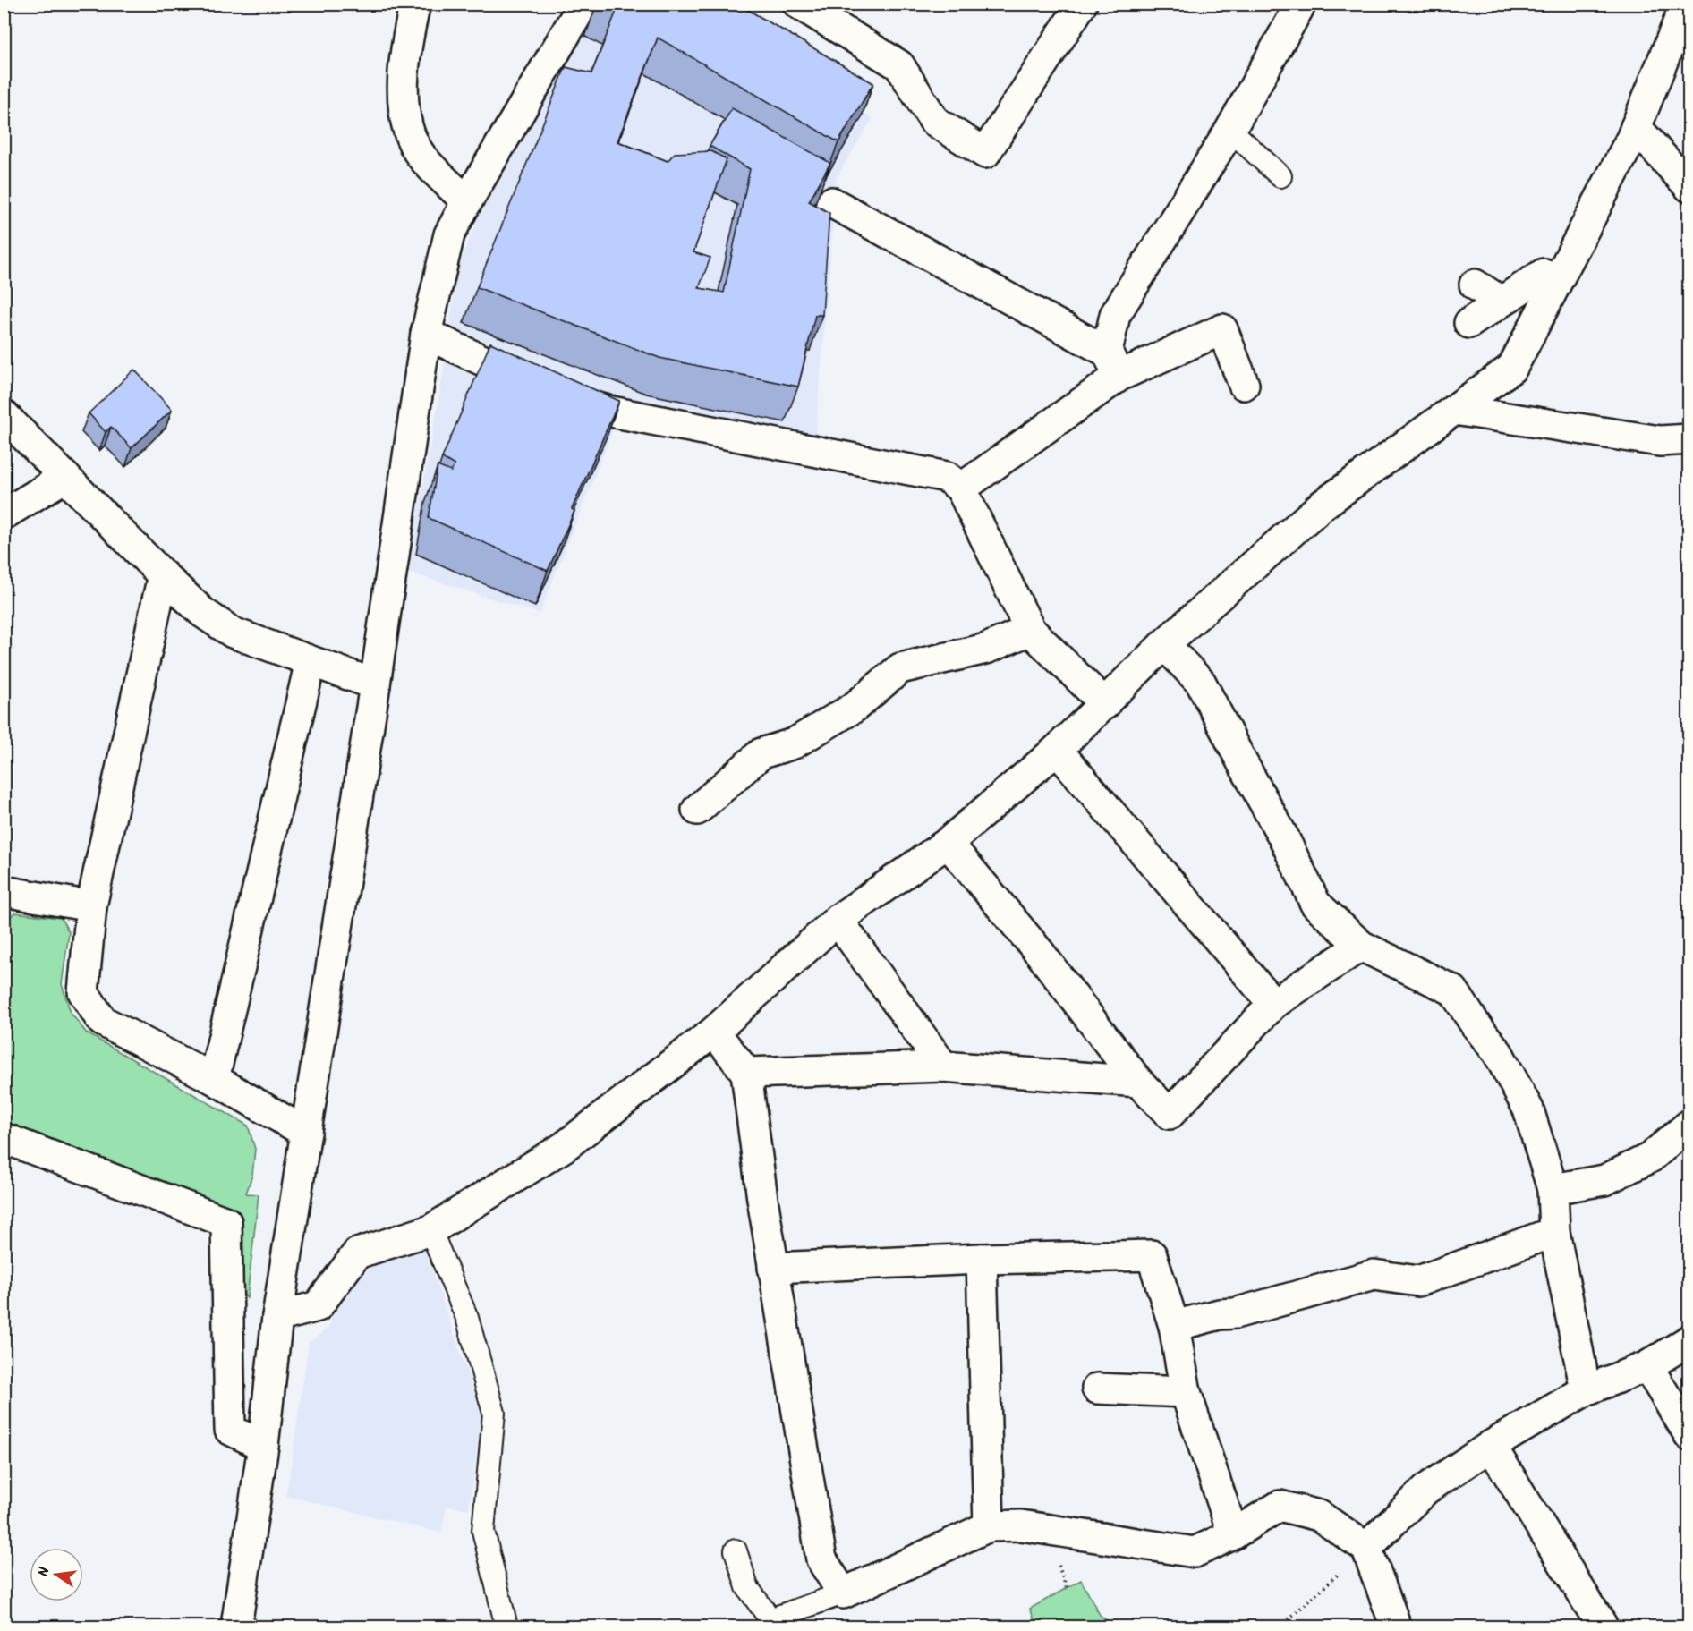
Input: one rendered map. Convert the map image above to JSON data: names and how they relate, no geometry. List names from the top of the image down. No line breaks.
{"north":"left"}
